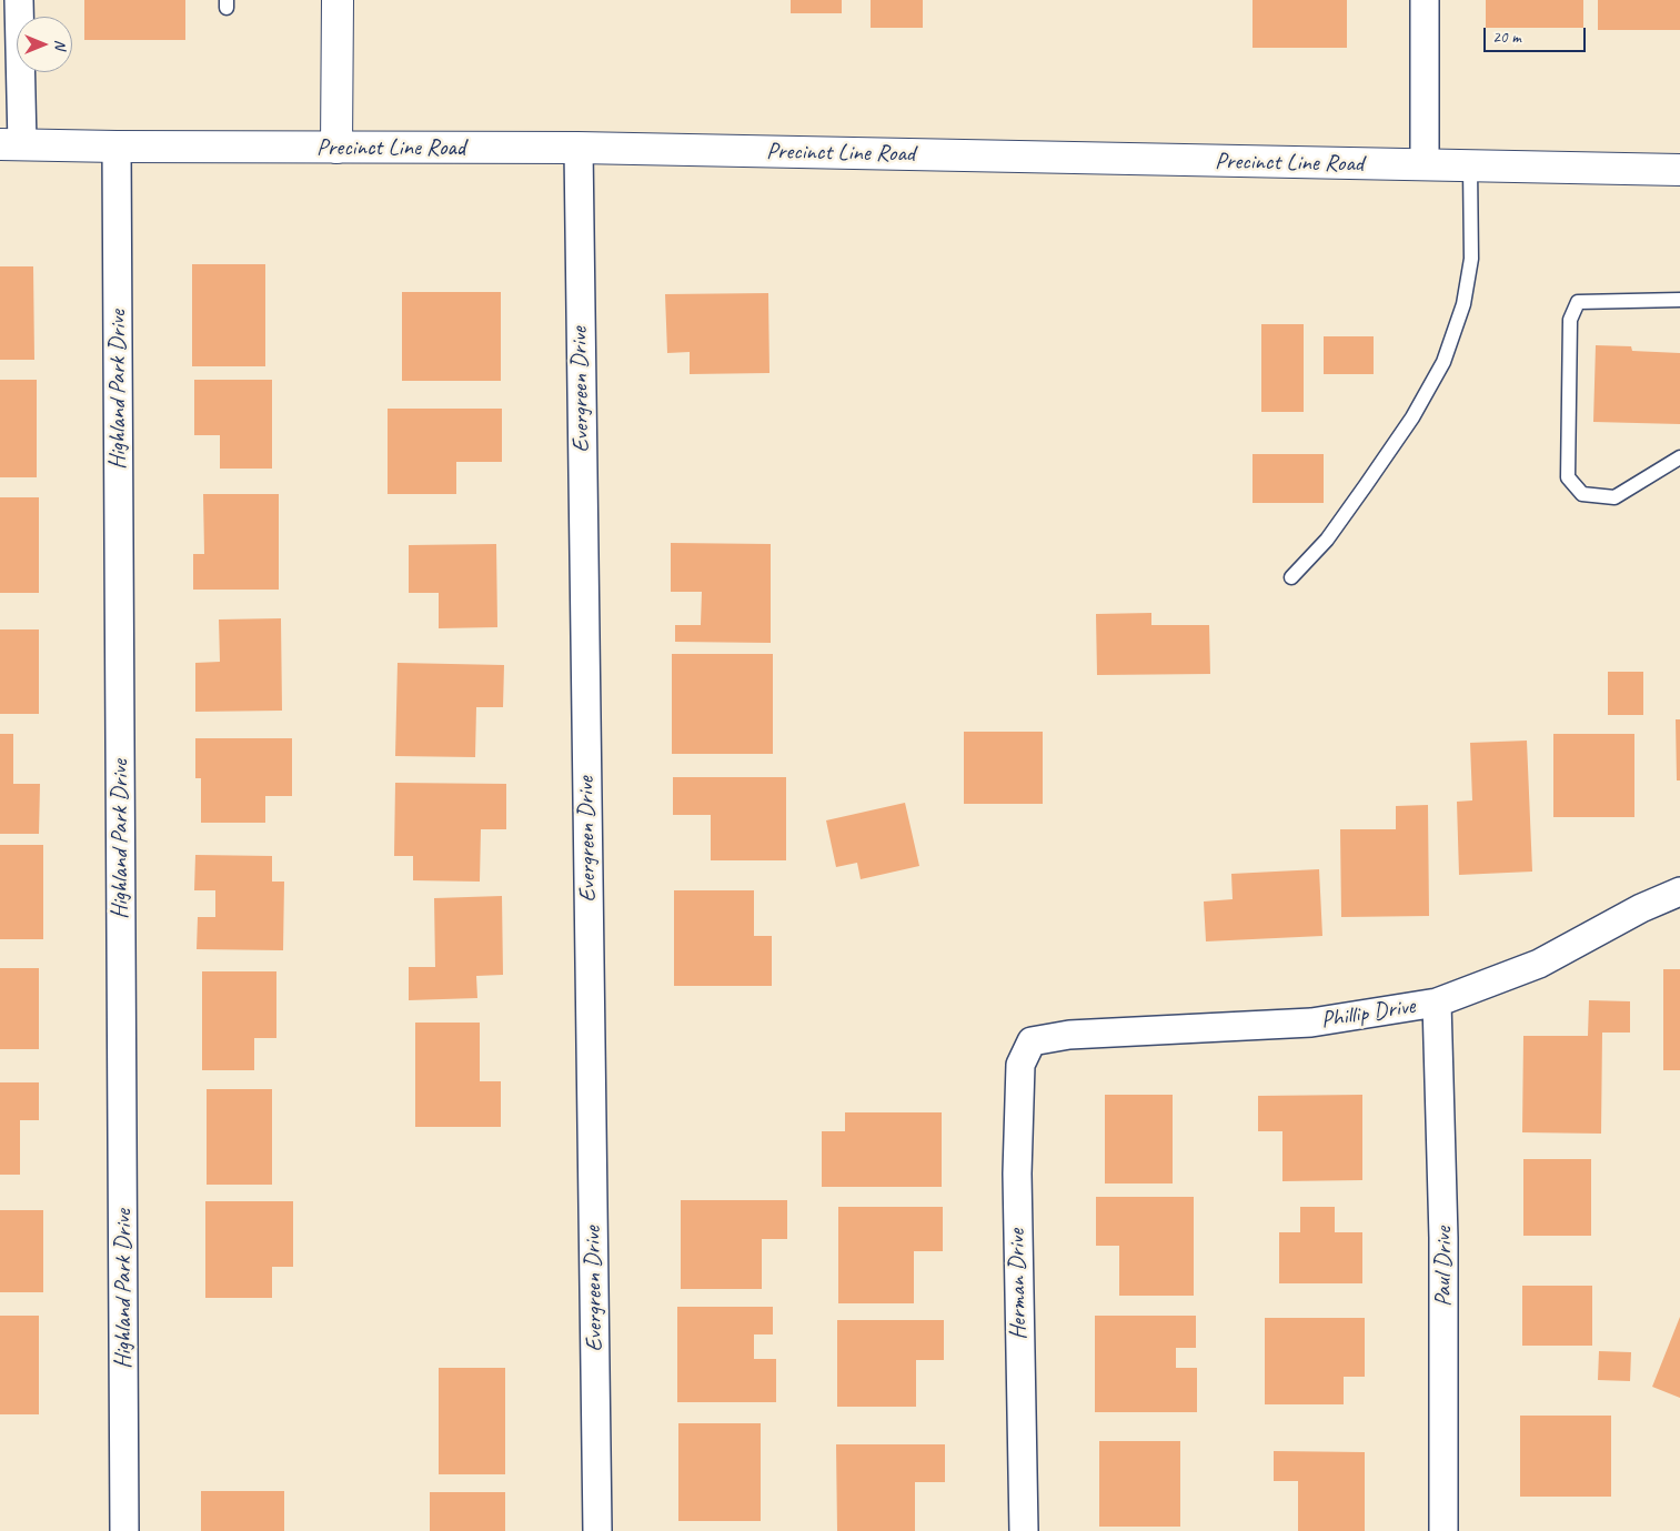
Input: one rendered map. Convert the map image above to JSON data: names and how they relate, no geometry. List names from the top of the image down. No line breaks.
{"streets":{"main road":["Precinct Line Road"],"street":["Highland Park Drive","Evergreen Drive","Phillip Drive","Paul Drive","Herman Drive"]},"crossings":[["Precinct Line Road","Highland Park Drive"],["Precinct Line Road","Evergreen Drive"],["Phillip Drive","Paul Drive"],["Phillip Drive","Herman Drive"]],"scale_bar":"20 m","north":"right"}
